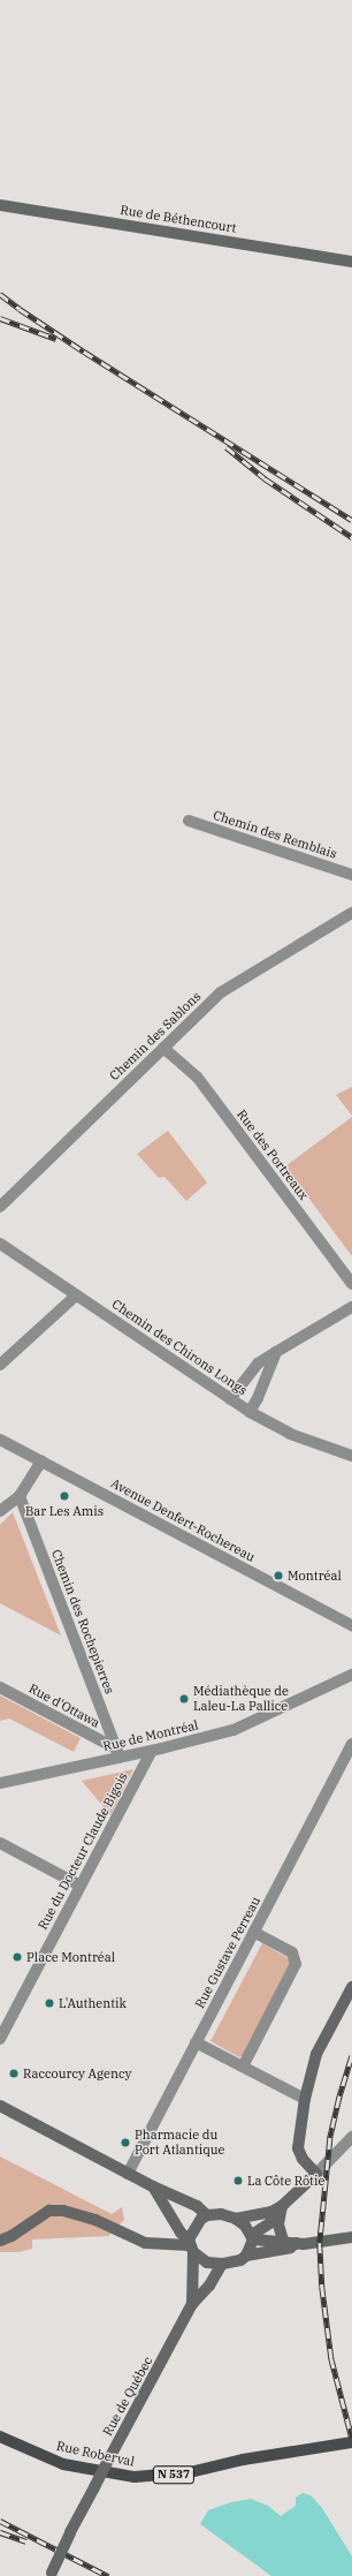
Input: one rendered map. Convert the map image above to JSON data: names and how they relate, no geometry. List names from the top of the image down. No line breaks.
{"streets":{"main road":["Rue Roberval","N 537"],"street":["Rue de Béthencourt","Chemin des Remblais","Chemin des Sablons","Rue des Portreaux","Chemin des Chirons Longs","Avenue Denfert-Rochereau","Chemin des Rochepierres","Rue d'Ottawa","Rue de Montréal","Rue du Docteur Claude Bigois","Rue Gustave Perreau","Rue de Québec"]},"crossings":[["Chemin des Sablons","Rue des Portreaux"],["Chemin des Rochepierres","Rue d'Ottawa"],["Chemin des Rochepierres","Rue de Montréal"],["Rue d'Ottawa","Rue de Montréal"],["Rue de Montréal","Rue du Docteur Claude Bigois"]],"places":["Bar Les Amis","Montréal","Médiathèque de Laleu-La Pallice","Place Montréal","L'Authentik","Raccourcy Agency","Pharmacie du Port Atlantique","La Côte Rôtie"]}
